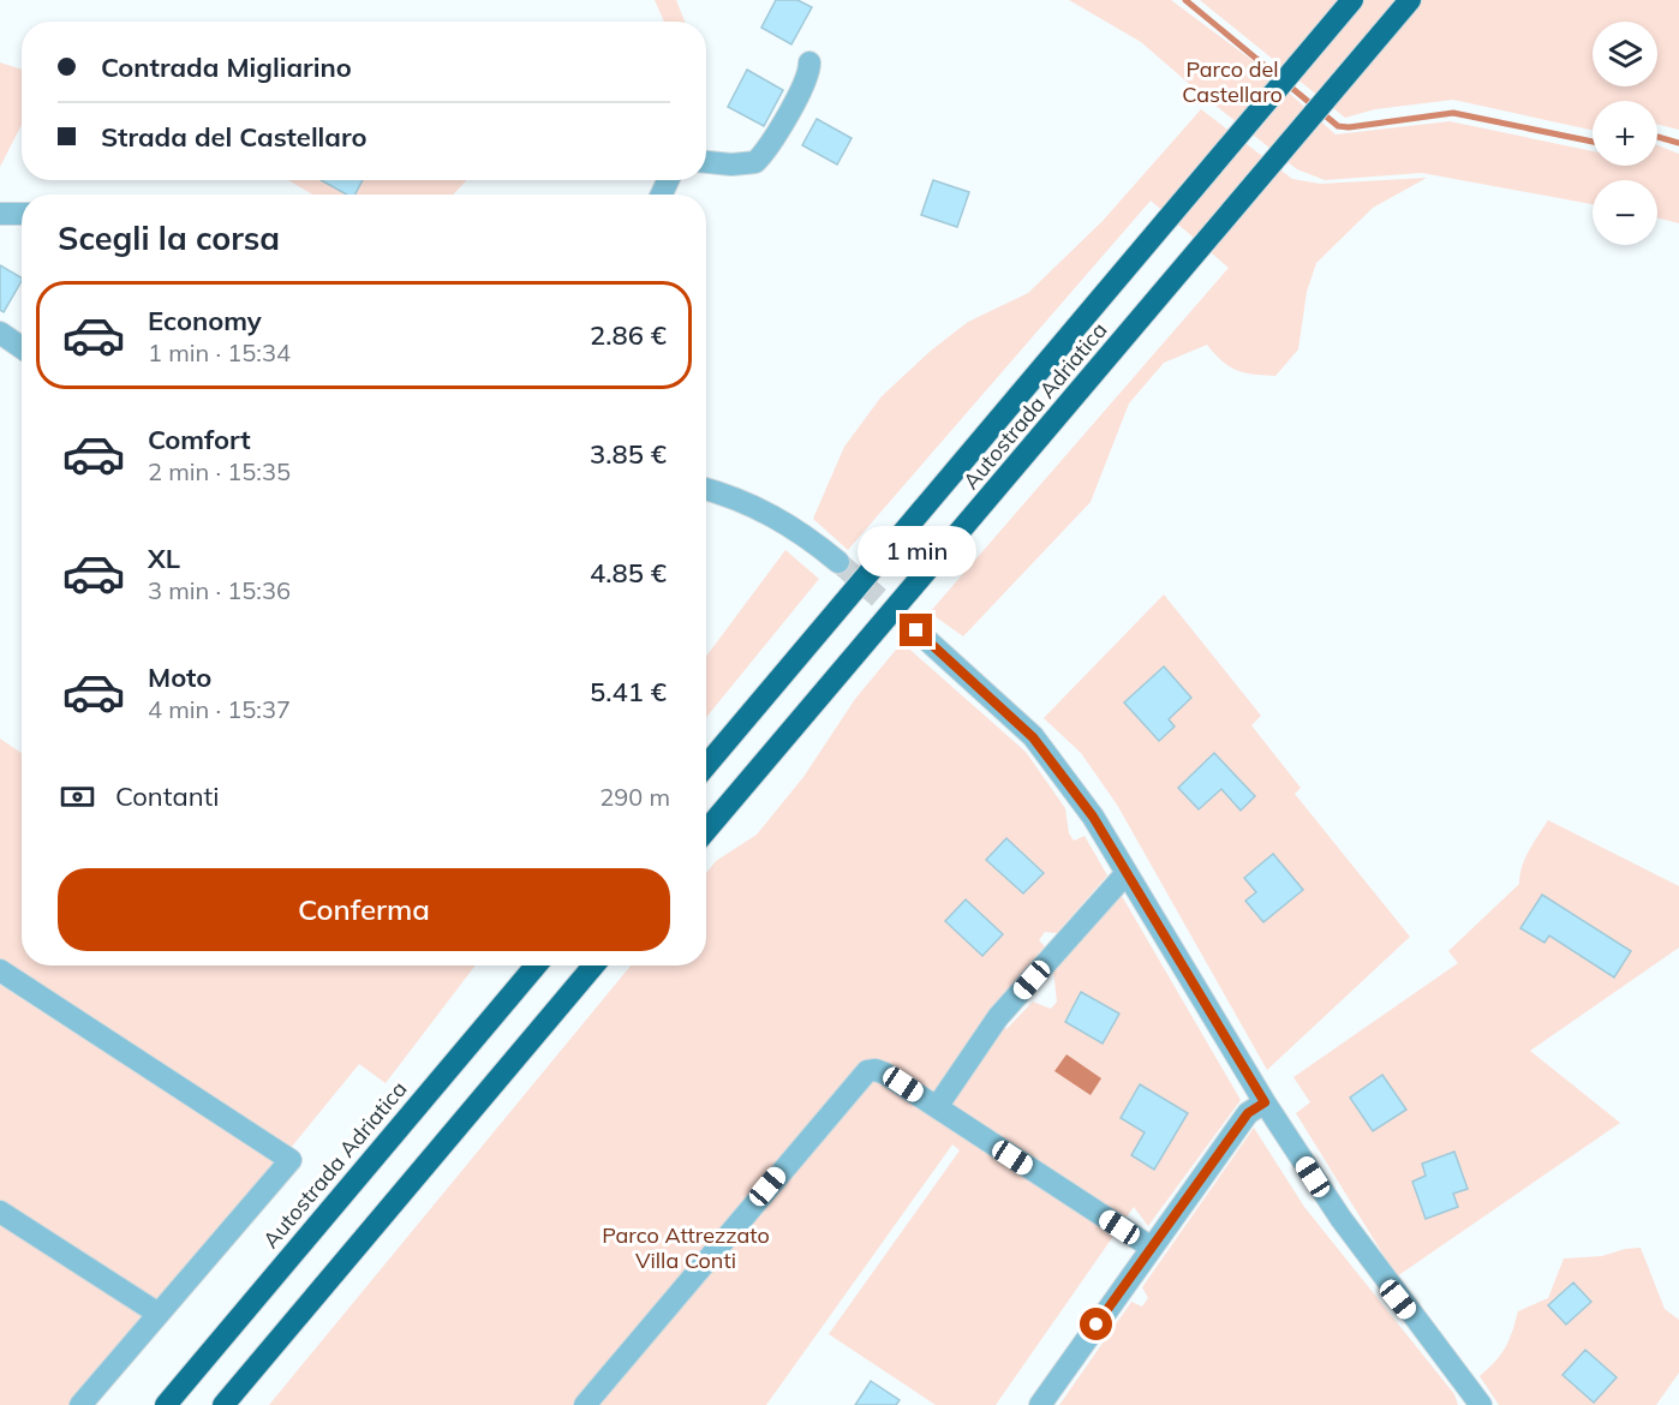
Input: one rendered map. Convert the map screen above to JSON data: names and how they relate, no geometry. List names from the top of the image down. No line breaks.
{"streets":{"highway":["Autostrada Adriatica"]},"parks":["Parco del Castellaro","Parco Attrezzato Villa Conti"],"page":{"map_buttons":["+","−"],"banner":["Contrada Migliarino","Strada del Castellaro"],"heading":"Scegli la corsa","list":[{"name":"Economy","note":"1 min · 15:34","value":"2.86 €"},{"name":"Comfort","note":"2 min · 15:35","value":"3.85 €"},{"name":"XL","note":"3 min · 15:36","value":"4.85 €"},{"name":"Moto","note":"4 min · 15:37","value":"5.41 €"}],"bubble":"1 min","pay":["Contanti","290 m"],"buttons":"Conferma"}}
